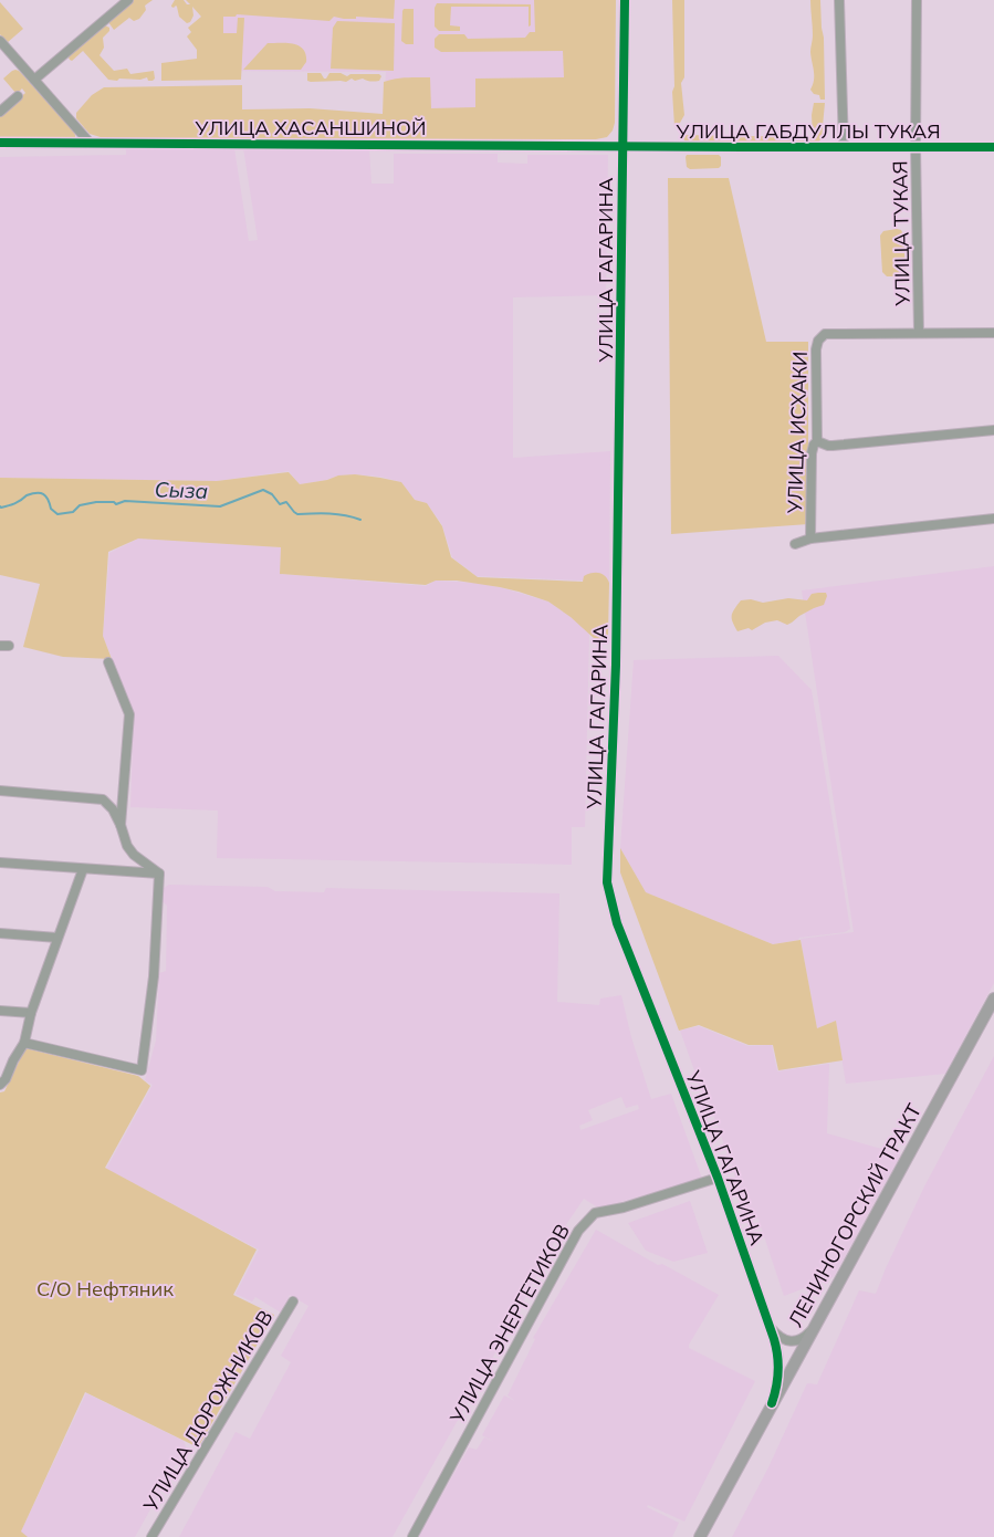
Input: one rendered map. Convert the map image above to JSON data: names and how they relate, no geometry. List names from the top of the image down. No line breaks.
{"streets":{"main road":["ЛЕНИНОГОРСКИЙ ТРАКТ"],"street":["УЛИЦА ХАСАНШИНОЙ","УЛИЦА ГАБДУЛЛЫ ТУКАЯ","УЛИЦА ТУКАЯ","УЛИЦА ГАГАРИНА","УЛИЦА ИСХАКИ","УЛИЦА ЭНЕРГЕТИКОВ","УЛИЦА ДОРОЖНИКОВ"]},"crossings":[["УЛИЦА ХАСАНШИНОЙ","УЛИЦА ГАБДУЛЛЫ ТУКАЯ"],["УЛИЦА ХАСАНШИНОЙ","УЛИЦА ГАГАРИНА"],["УЛИЦА ГАБДУЛЛЫ ТУКАЯ","УЛИЦА ТУКАЯ"],["УЛИЦА ГАБДУЛЛЫ ТУКАЯ","УЛИЦА ГАГАРИНА"],["УЛИЦА ТУКАЯ","УЛИЦА ИСХАКИ"],["УЛИЦА ГАГАРИНА","ЛЕНИНОГОРСКИЙ ТРАКТ"],["УЛИЦА ГАГАРИНА","УЛИЦА ЭНЕРГЕТИКОВ"]],"water":["Сыза"],"parks":["С/О Нефтяник"]}
